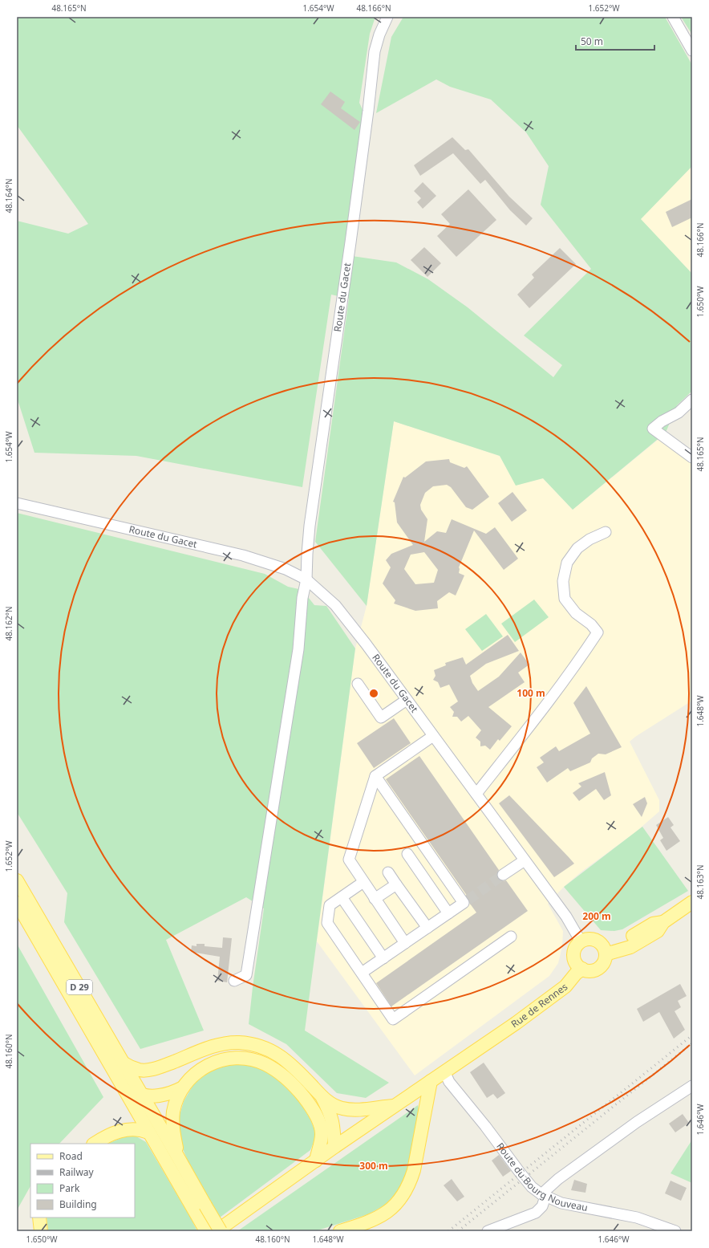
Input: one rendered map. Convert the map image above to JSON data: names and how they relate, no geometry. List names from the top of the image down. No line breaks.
{"streets":{"main road":["D 29","Rue de Rennes"],"street":["Route du Gacet","Route du Bourg Nouveau"]},"crossings":[["Route du Gacet","Rue de Rennes"],["Rue de Rennes","Route du Bourg Nouveau"]],"legend":["Road","Railway","Park","Building"],"scale_bar":"50 m","coordinates":["48.165°N","1.654°W","48.166°N","1.652°W","48.164°N","1.650°W","48.162°N","1.648°W","48.163°N","48.160°N","1.646°W"],"rings":["100 m","200 m","300 m"]}
